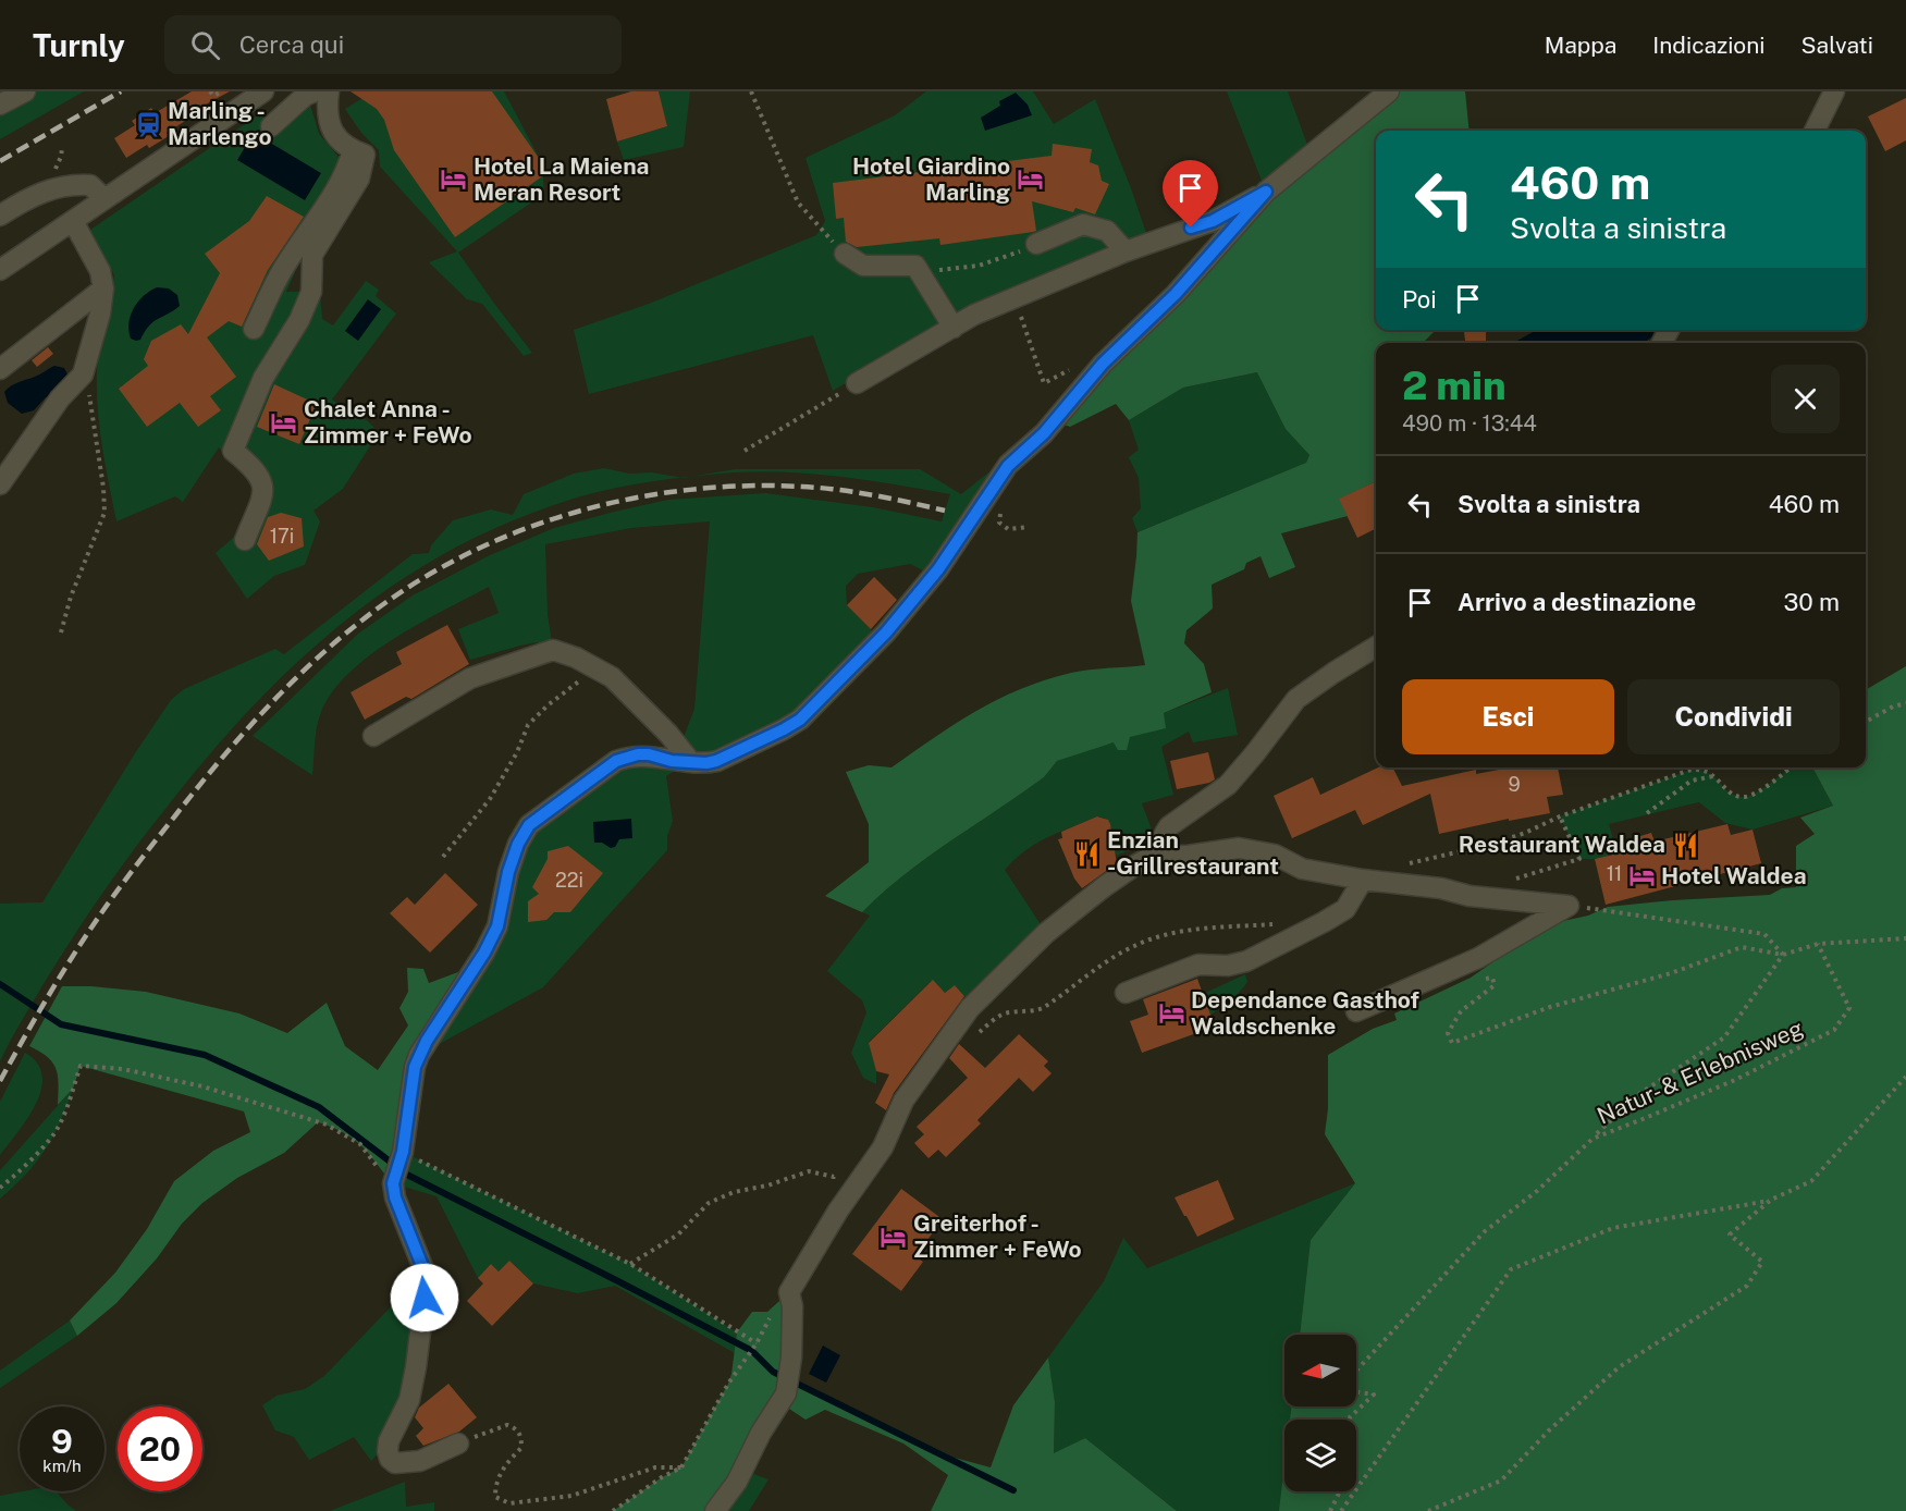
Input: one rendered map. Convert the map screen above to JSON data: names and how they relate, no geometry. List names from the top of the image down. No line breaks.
{"streets":{"path":["Natur- & Erlebnisweg"]},"places":{"station":["Marling - Marlengo"],"hotel":["Hotel La Maiena Meran Resort","Hotel Giardino Marling","Chalet Anna - Zimmer + FeWo","Hotel Waldea","Dependance Gasthof Waldschenke","Greiterhof - Zimmer + FeWo"],"restaurant":["Restaurant Waldea","Enzian -Grillrestaurant"]},"house_numbers":["17i","9","11","22i"],"north":"left","page":{"header":"Turnly","search":"Cerca qui","nav":["Mappa","Indicazioni","Salvati"],"turn":["460 m","Svolta a sinistra"],"then":"Poi","heading":["2 min","490 m · 13:44"],"list":[{"name":"Svolta a sinistra","value":"460 m"},{"name":"Arrivo a destinazione","value":"30 m"}],"buttons":["Esci","Condividi"],"speed":"9 km/h","limit":"20"}}
